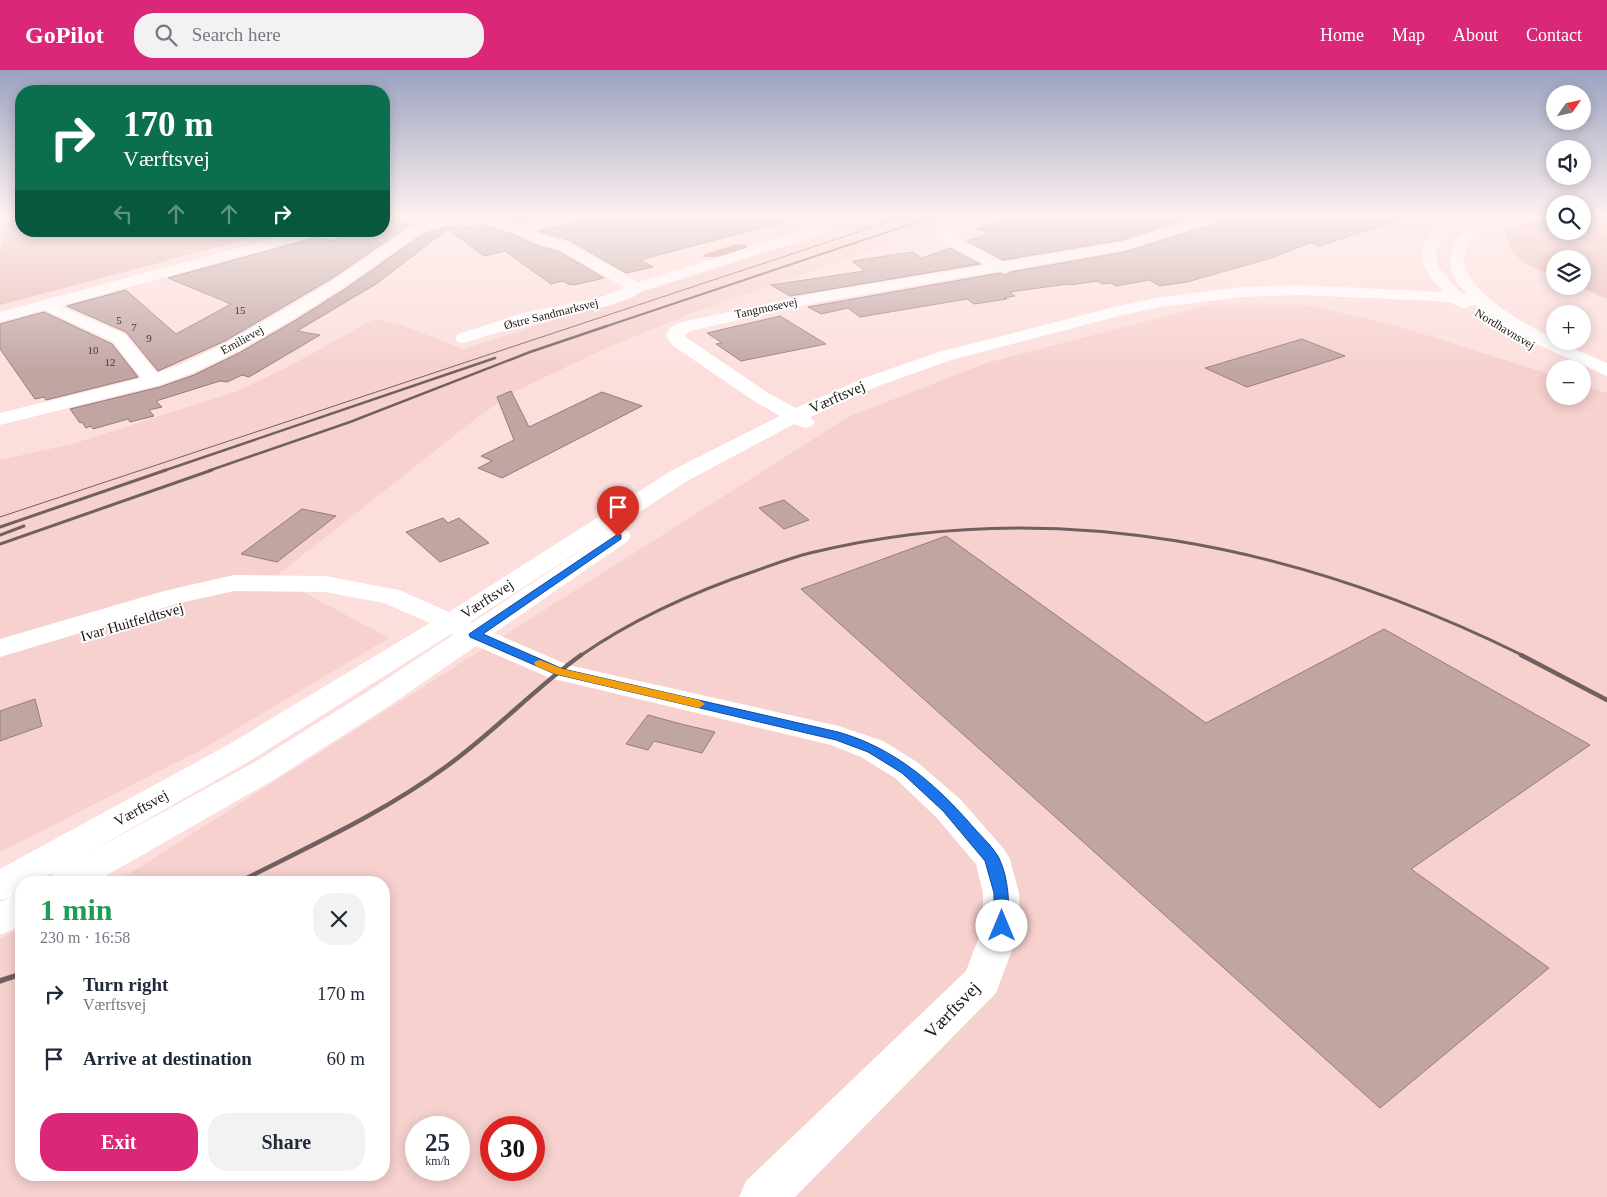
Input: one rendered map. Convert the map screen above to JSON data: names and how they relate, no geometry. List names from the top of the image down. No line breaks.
{"streets":{"street":["Tangmosevej","Østre Sandmarksvej","Nordhavnsvej","Emilievej","Værftsvej","Ivar Huitfeldtsvej"]},"crossings":[["Tangmosevej","Værftsvej"],["Nordhavnsvej","Værftsvej"],["Værftsvej","Ivar Huitfeldtsvej"]],"house_numbers":["15","5","7","9","10","12"],"north":"top right","page":{"header":"GoPilot","search":"Search here","nav":["Home","Map","About","Contact"],"map_buttons":["+","−"],"turn":["170 m","Værftsvej"],"heading":["1 min","230 m · 16:58"],"list":[{"name":"Turn right","note":"Værftsvej","value":"170 m"},{"name":"Arrive at destination","value":"60 m"}],"buttons":["Exit","Share"],"speed":"25 km/h","limit":"30"}}
